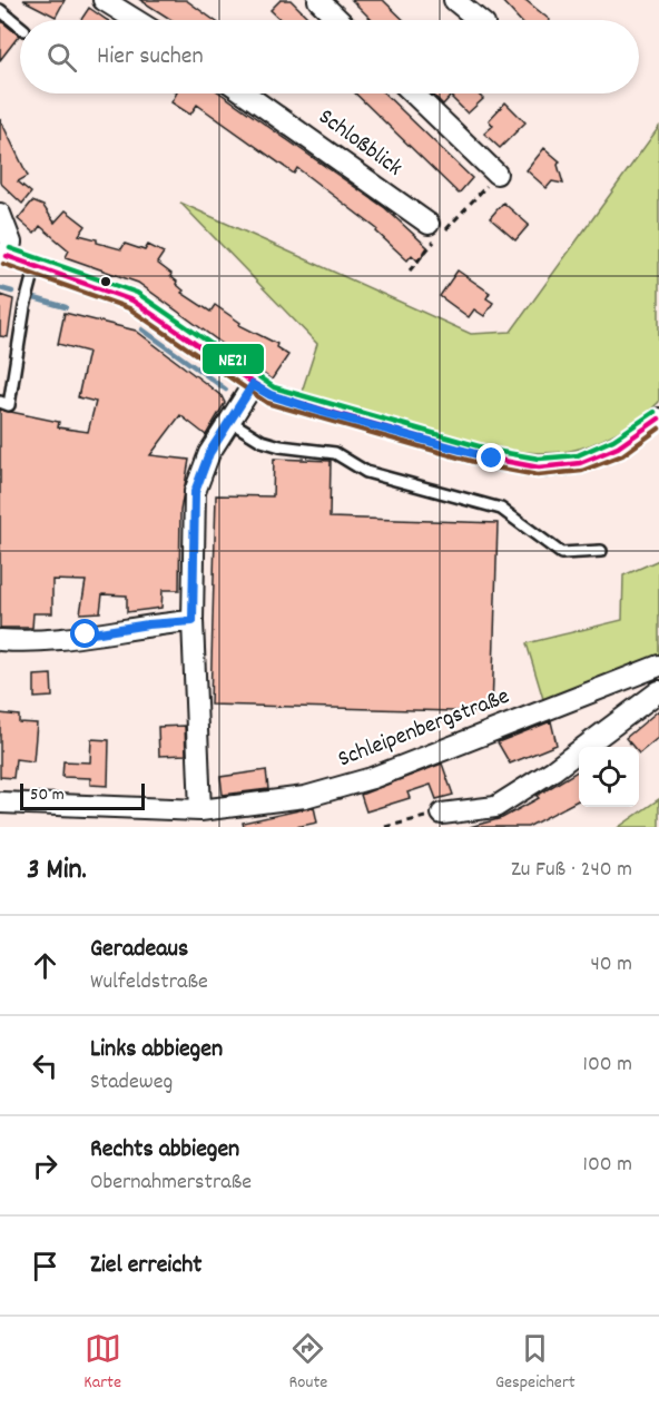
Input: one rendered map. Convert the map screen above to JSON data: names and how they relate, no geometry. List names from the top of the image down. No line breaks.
{"streets":{"street":["Schloßblick","Schleipenbergstraße"]},"lines":["transit line NE21"],"scale_bar":"50 m","page":{"search":"Hier suchen","scale":"50 m","heading":["3 Min.","Zu Fuß · 240 m"],"list":[["Geradeaus","Wulfeldstraße","40 m"],["Links abbiegen","Stadeweg","100 m"],["Rechts abbiegen","Obernahmerstraße","100 m"],"Ziel erreicht"],"nav":["Karte","Route","Gespeichert"]}}
